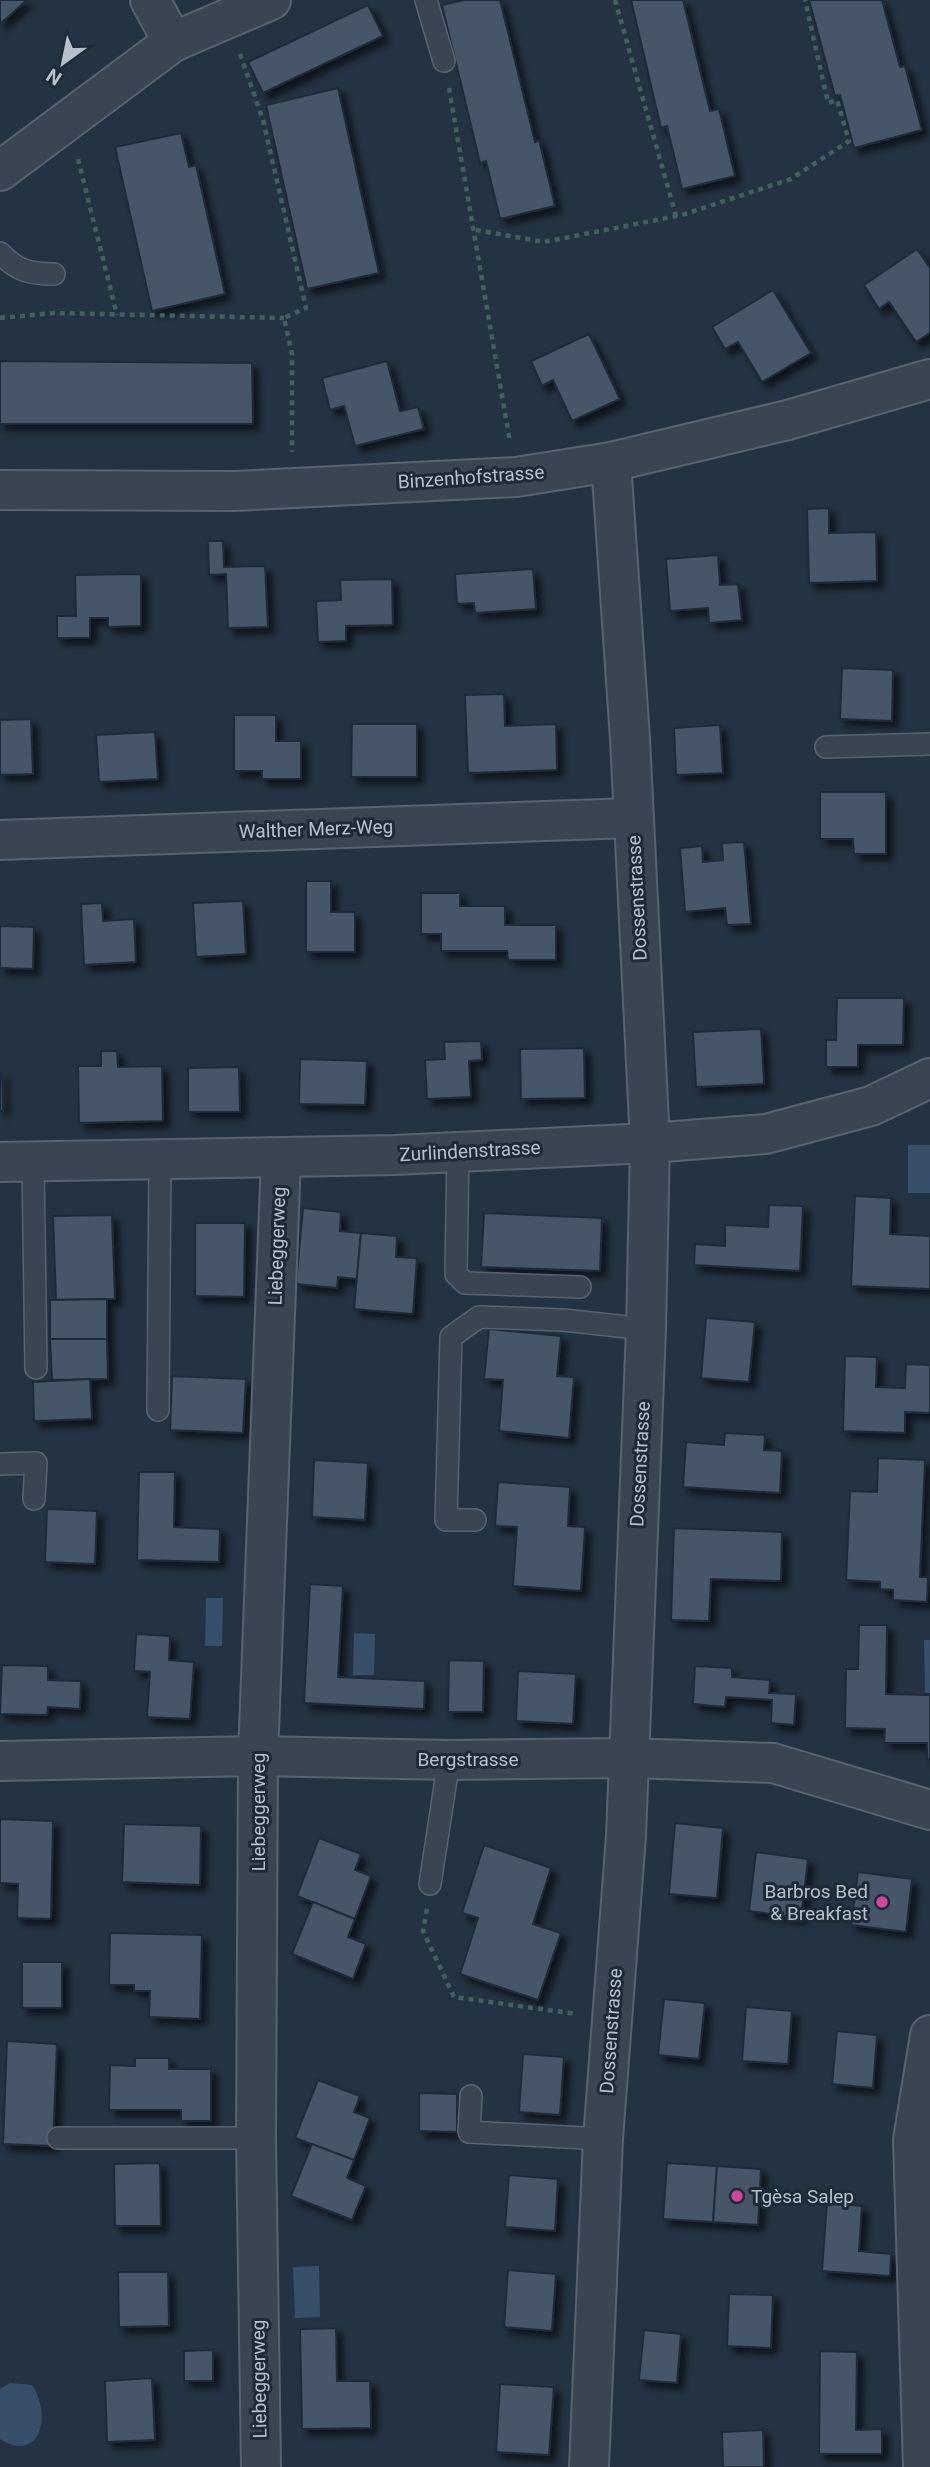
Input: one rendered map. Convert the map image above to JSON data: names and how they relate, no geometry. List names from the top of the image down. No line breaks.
{"streets":{"street":["Binzenhofstrasse","Walther Merz-Weg","Dossenstrasse","Zurlindenstrasse","Liebeggerweg","Bergstrasse"]},"crossings":[["Binzenhofstrasse","Dossenstrasse"],["Walther Merz-Weg","Dossenstrasse"],["Dossenstrasse","Zurlindenstrasse"],["Dossenstrasse","Bergstrasse"],["Zurlindenstrasse","Liebeggerweg"],["Liebeggerweg","Bergstrasse"]],"places":["Barbros Bed & Breakfast","Tgèsa Salep"],"north":"bottom left"}
